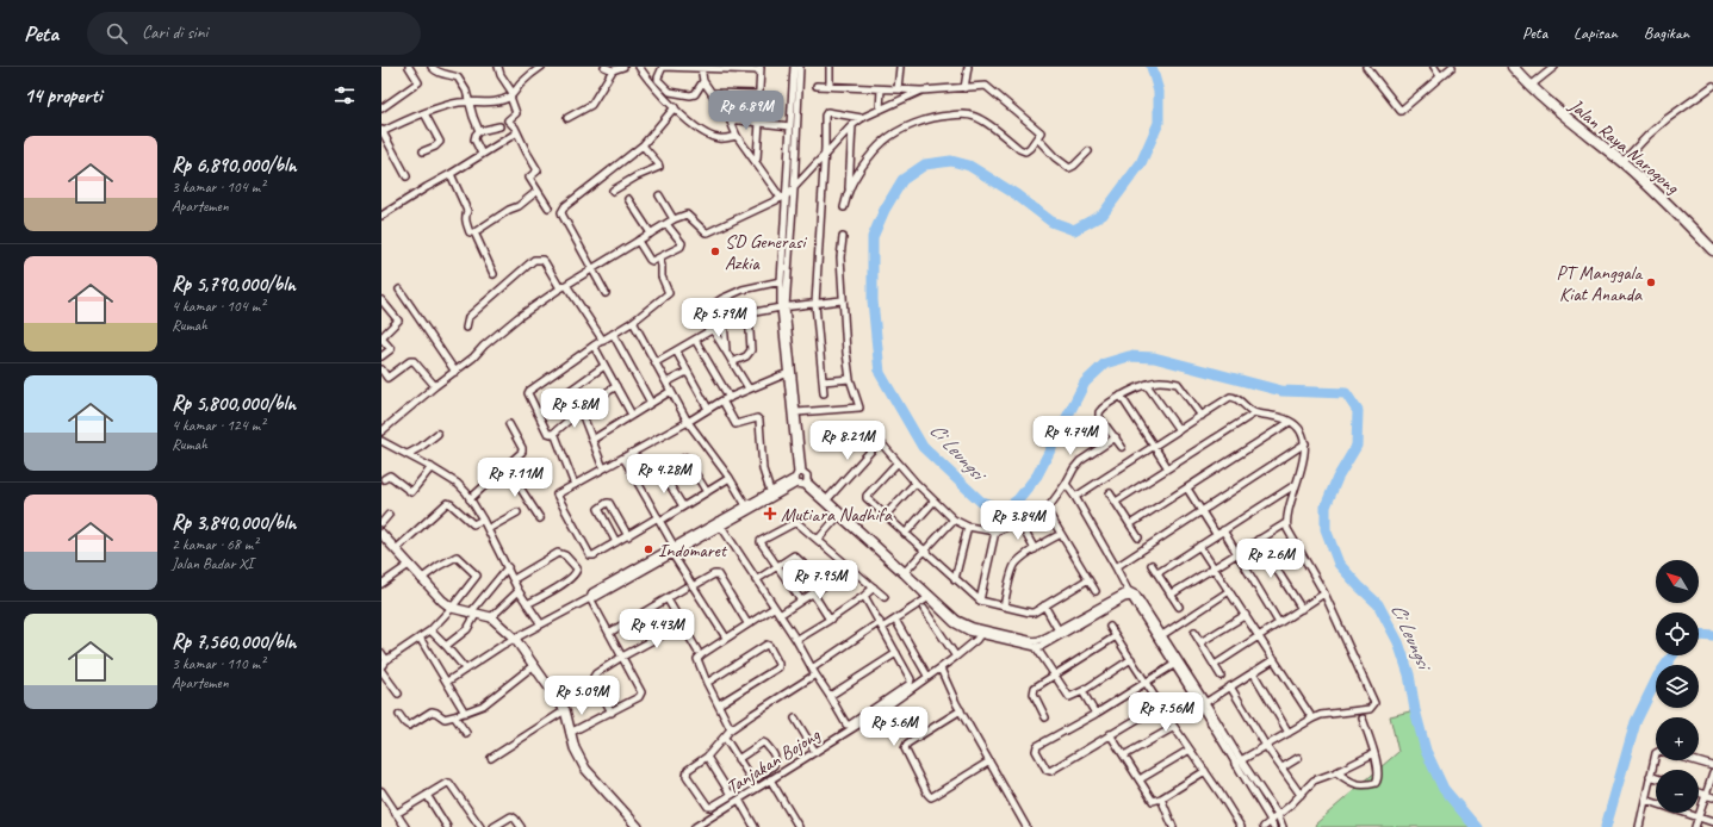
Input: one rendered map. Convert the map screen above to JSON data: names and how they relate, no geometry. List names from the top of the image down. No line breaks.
{"streets":{"main road":["Jalan Raya Narogong"],"street":["Tanjakan Bojong"]},"water":["Ci Leungsi"],"places":{"other":["SD Generasi Azkia","PT Manggala Kiat Ananda","Indomaret"],"health":["Mutiara Nadhifa"]},"north":"top left","page":{"header":"Peta","search":"Cari di sini","nav":["Peta","Lapisan","Bagikan"],"heading":"14 properti","price":["Rp 6.89M","Rp 5.79M","Rp 5.8M","Rp 4.74M","Rp 8.21M","Rp 4.28M","Rp 7.11M","Rp 3.84M","Rp 2.6M","Rp 7.95M","Rp 4.43M","Rp 5.09M","Rp 7.56M","Rp 5.6M"],"list":[{"name":"Rp 6,890,000/bln","note":"3 kamar · 104 m² · Apartemen"},{"name":"Rp 5,790,000/bln","note":"4 kamar · 104 m² · Rumah"},{"name":"Rp 5,800,000/bln","note":"4 kamar · 124 m² · Rumah"},{"name":"Rp 3,840,000/bln","note":"2 kamar · 68 m² · Jalan Badar XI"},{"name":"Rp 7,560,000/bln","note":"3 kamar · 110 m² · Apartemen"}],"map_buttons":["+","−"]}}
